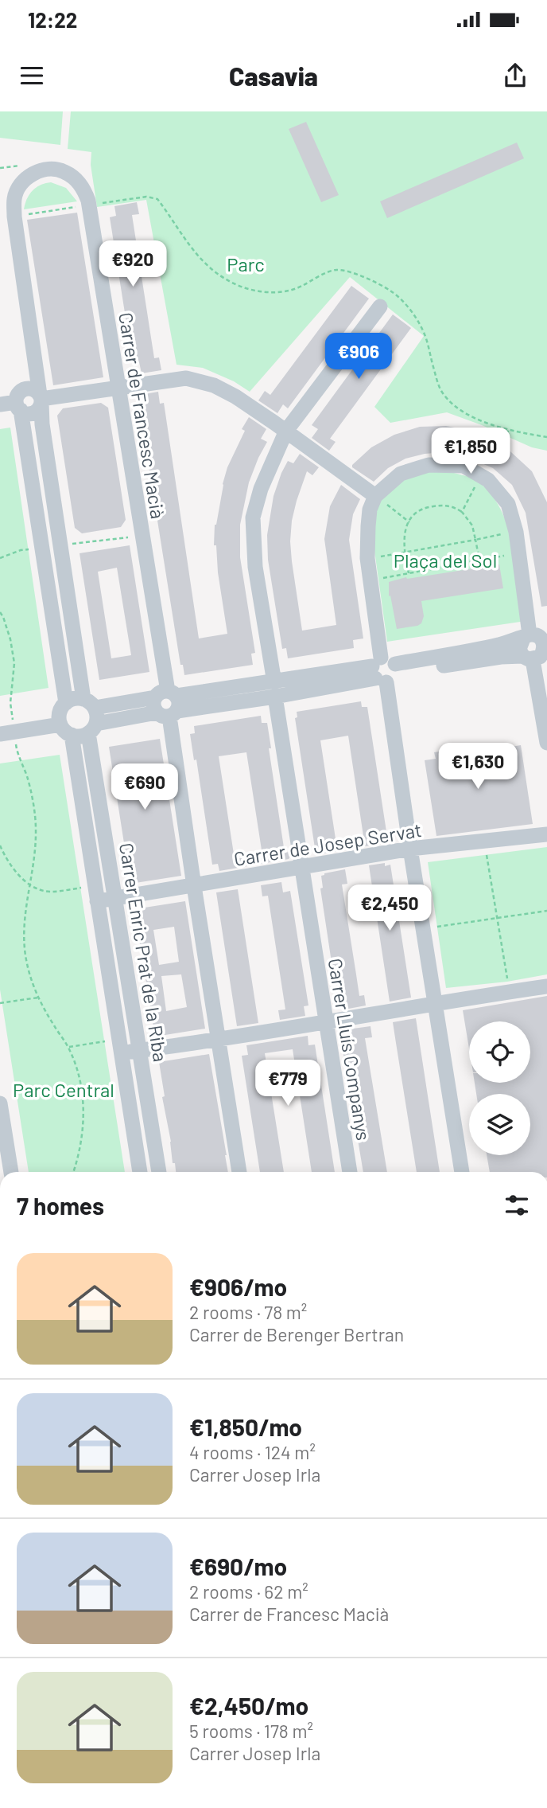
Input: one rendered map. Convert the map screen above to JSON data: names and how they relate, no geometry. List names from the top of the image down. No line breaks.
{"streets":{"street":["Carrer de Francesc Macià","Carrer de Josep Servat","Carrer Enric Prat de la Riba","Carrer Lluís Companys"]},"crossings":[["Carrer de Francesc Macià","Carrer de Josep Servat"],["Carrer de Josep Servat","Carrer Enric Prat de la Riba"],["Carrer de Josep Servat","Carrer Lluís Companys"]],"parks":["Parc","Plaça del Sol","Parc Central"],"page":{"status":"12:22","header":"Casavia","price":["€920","€906","€1,850","€1,630","€690","€2,450","€779"],"heading":"7 homes","list":[{"name":"€906/mo","note":"2 rooms · 78 m² · Carrer de Berenger Bertran"},{"name":"€1,850/mo","note":"4 rooms · 124 m² · Carrer Josep Irla"},{"name":"€690/mo","note":"2 rooms · 62 m² · Carrer de Francesc Macià"},{"name":"€2,450/mo","note":"5 rooms · 178 m² · Carrer Josep Irla"}]}}
